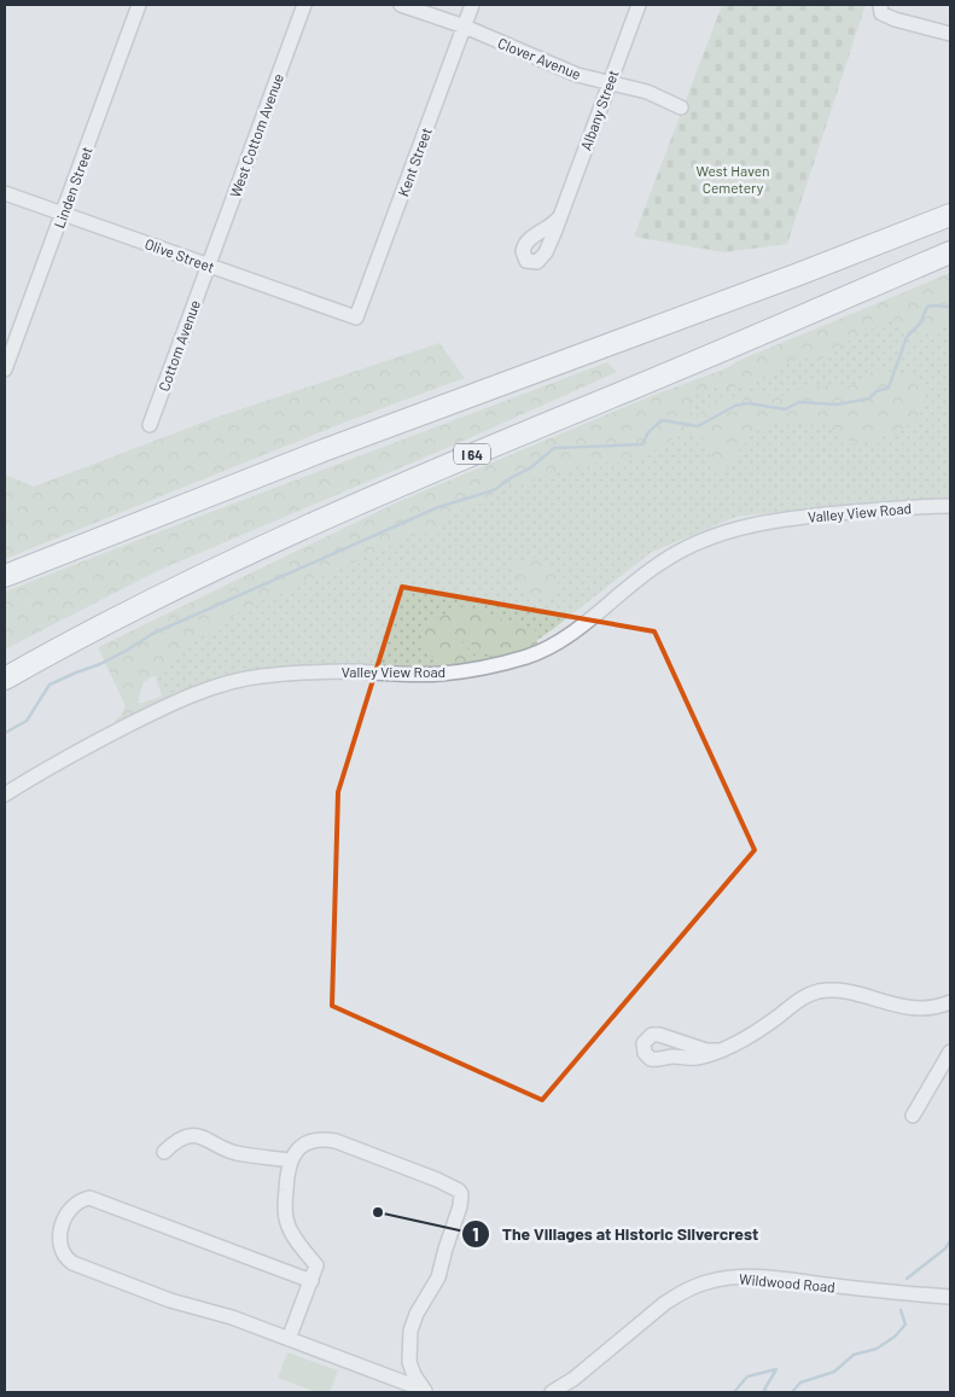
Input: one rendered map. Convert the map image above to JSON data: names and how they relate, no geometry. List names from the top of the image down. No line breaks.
{"streets":{"highway":["I 64"],"street":["Clover Avenue","Albany Street","West Cottom Avenue","Kent Street","Linden Street","Olive Street","Cottom Avenue","Valley View Road","Wildwood Road"]},"crossings":[["Clover Avenue","Albany Street"],["Clover Avenue","Kent Street"],["West Cottom Avenue","Olive Street"],["West Cottom Avenue","Cottom Avenue"],["Kent Street","Olive Street"],["Linden Street","Olive Street"],["Olive Street","Cottom Avenue"]],"parks":["West Haven Cemetery"],"places":["The Villages at Historic Silvercrest"]}
